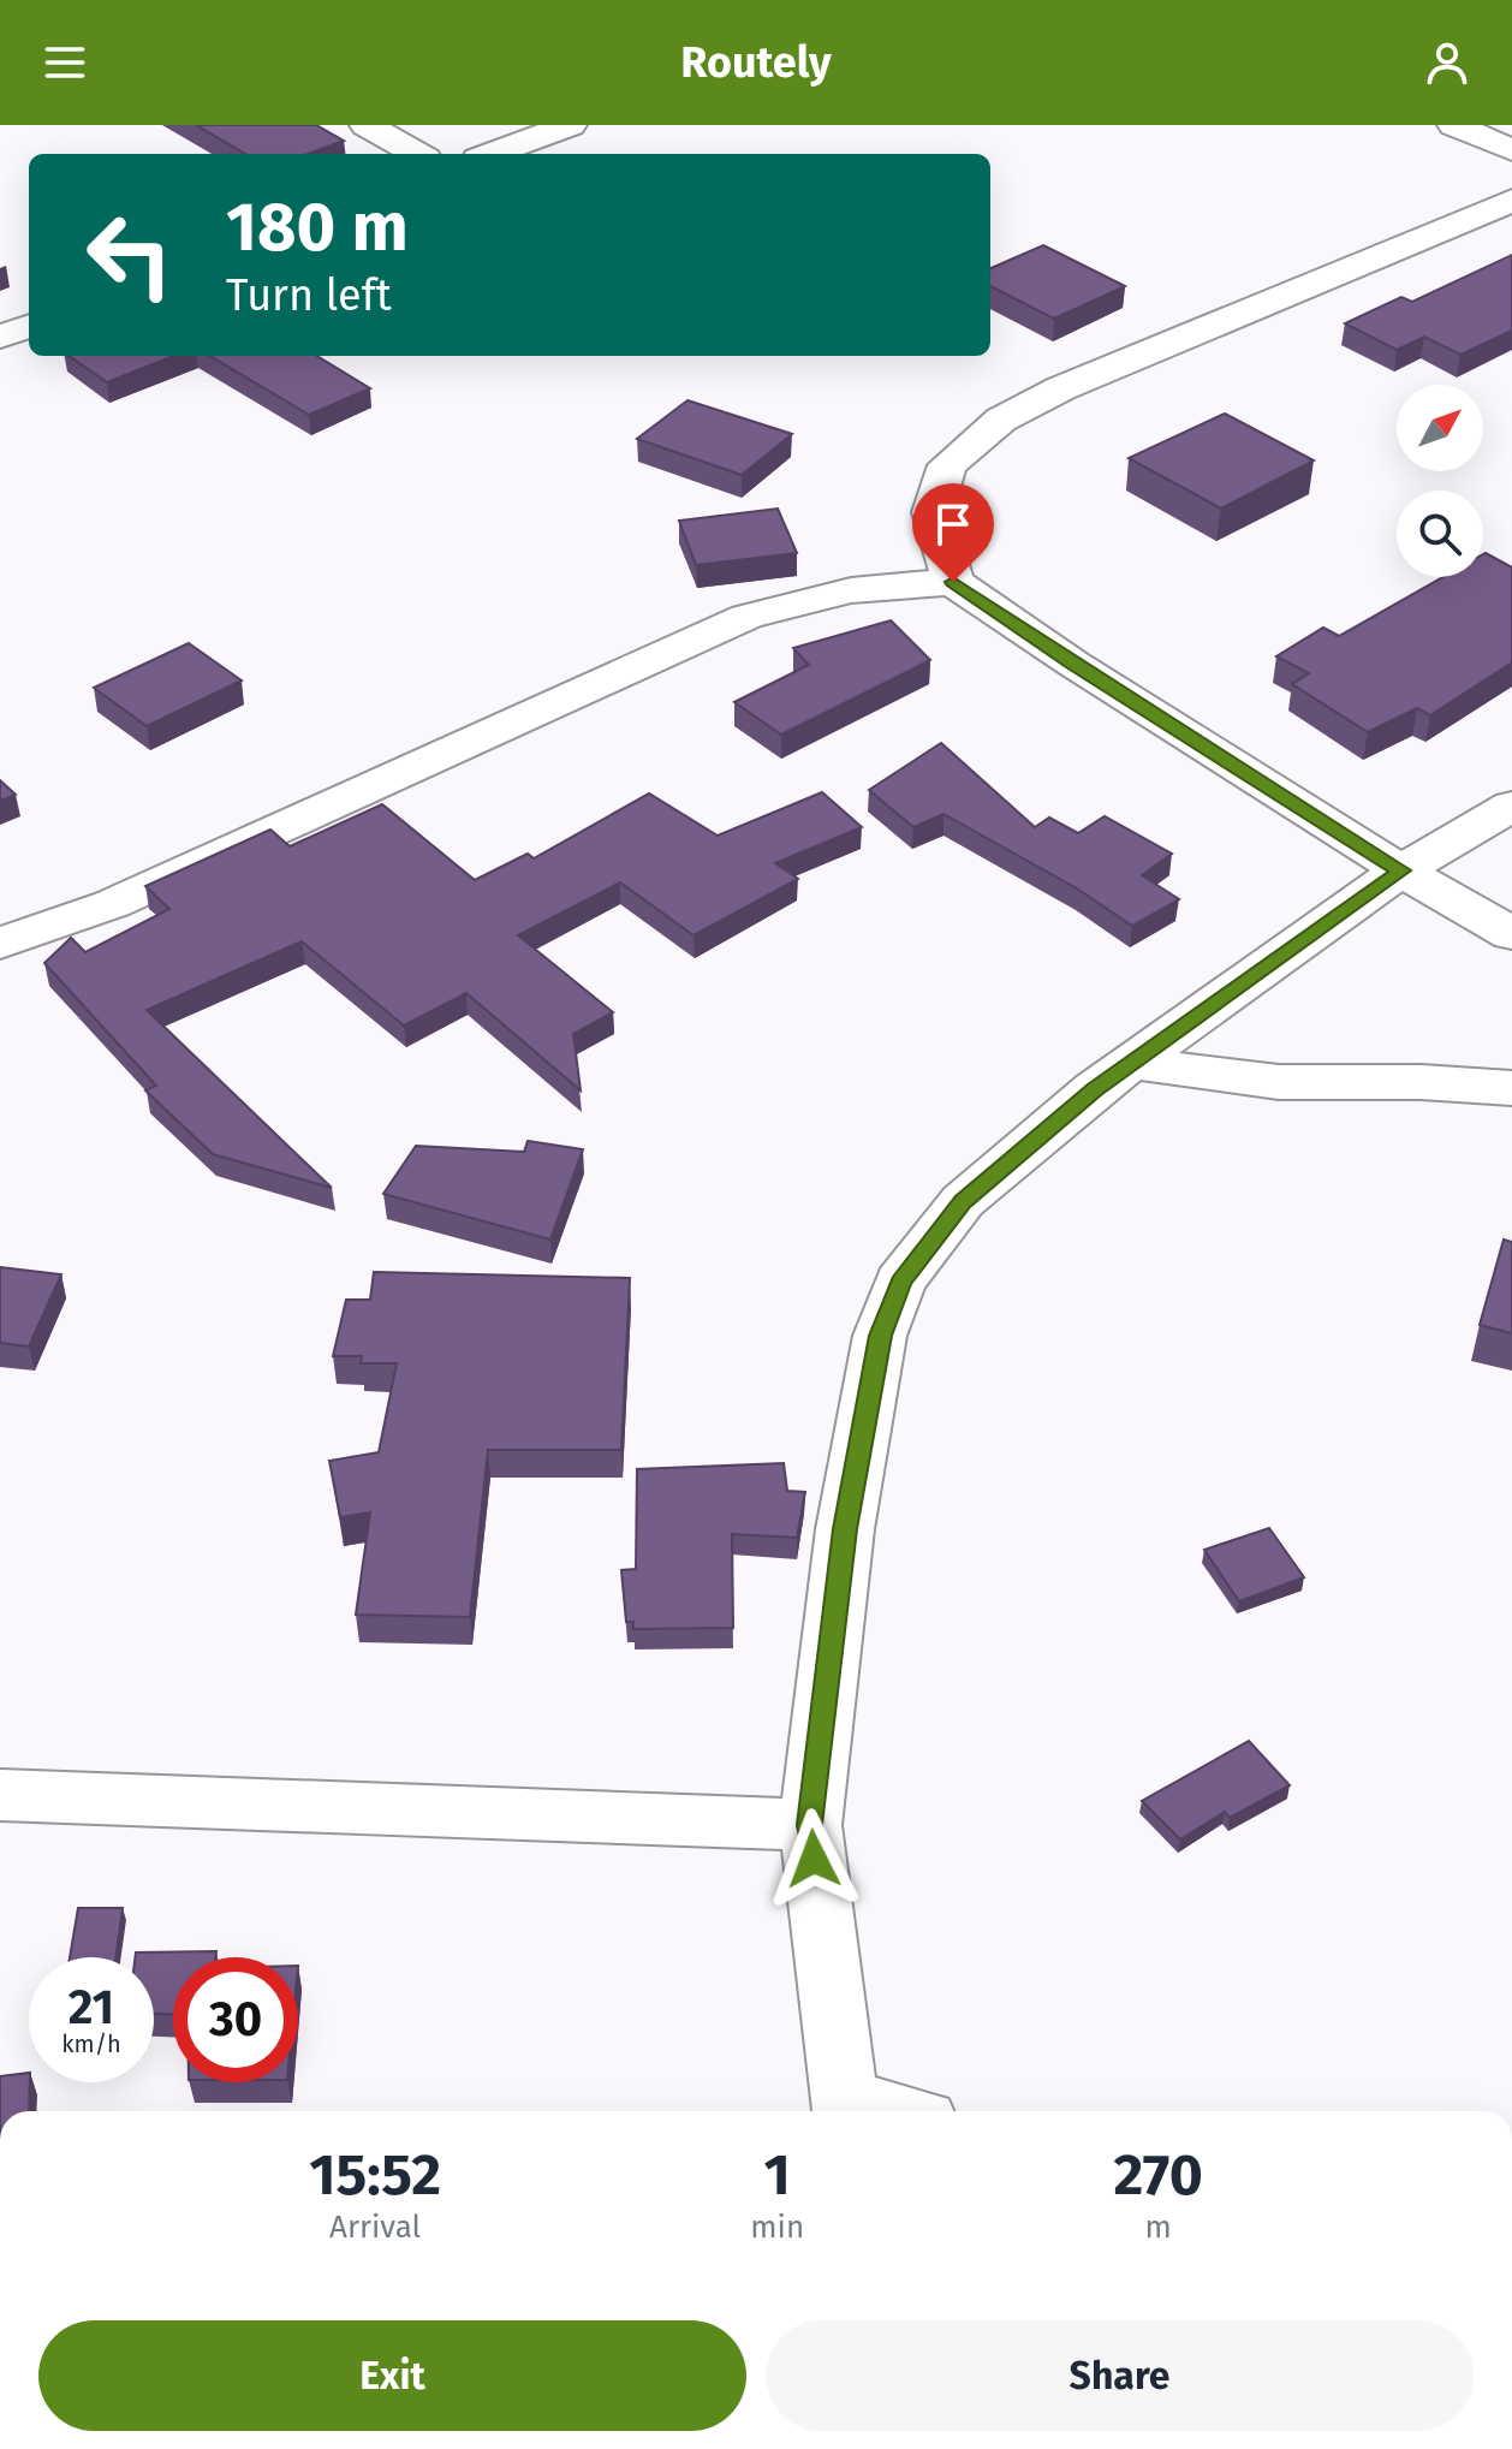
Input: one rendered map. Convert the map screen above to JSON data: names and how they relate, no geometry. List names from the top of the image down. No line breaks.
{"north":"top right","page":{"header":"Routely","turn":["180 m","Turn left"],"speed":"21 km/h","limit":"30","eta":["15:52","Arrival","1","min","270","m"],"buttons":["Exit","Share"]}}
